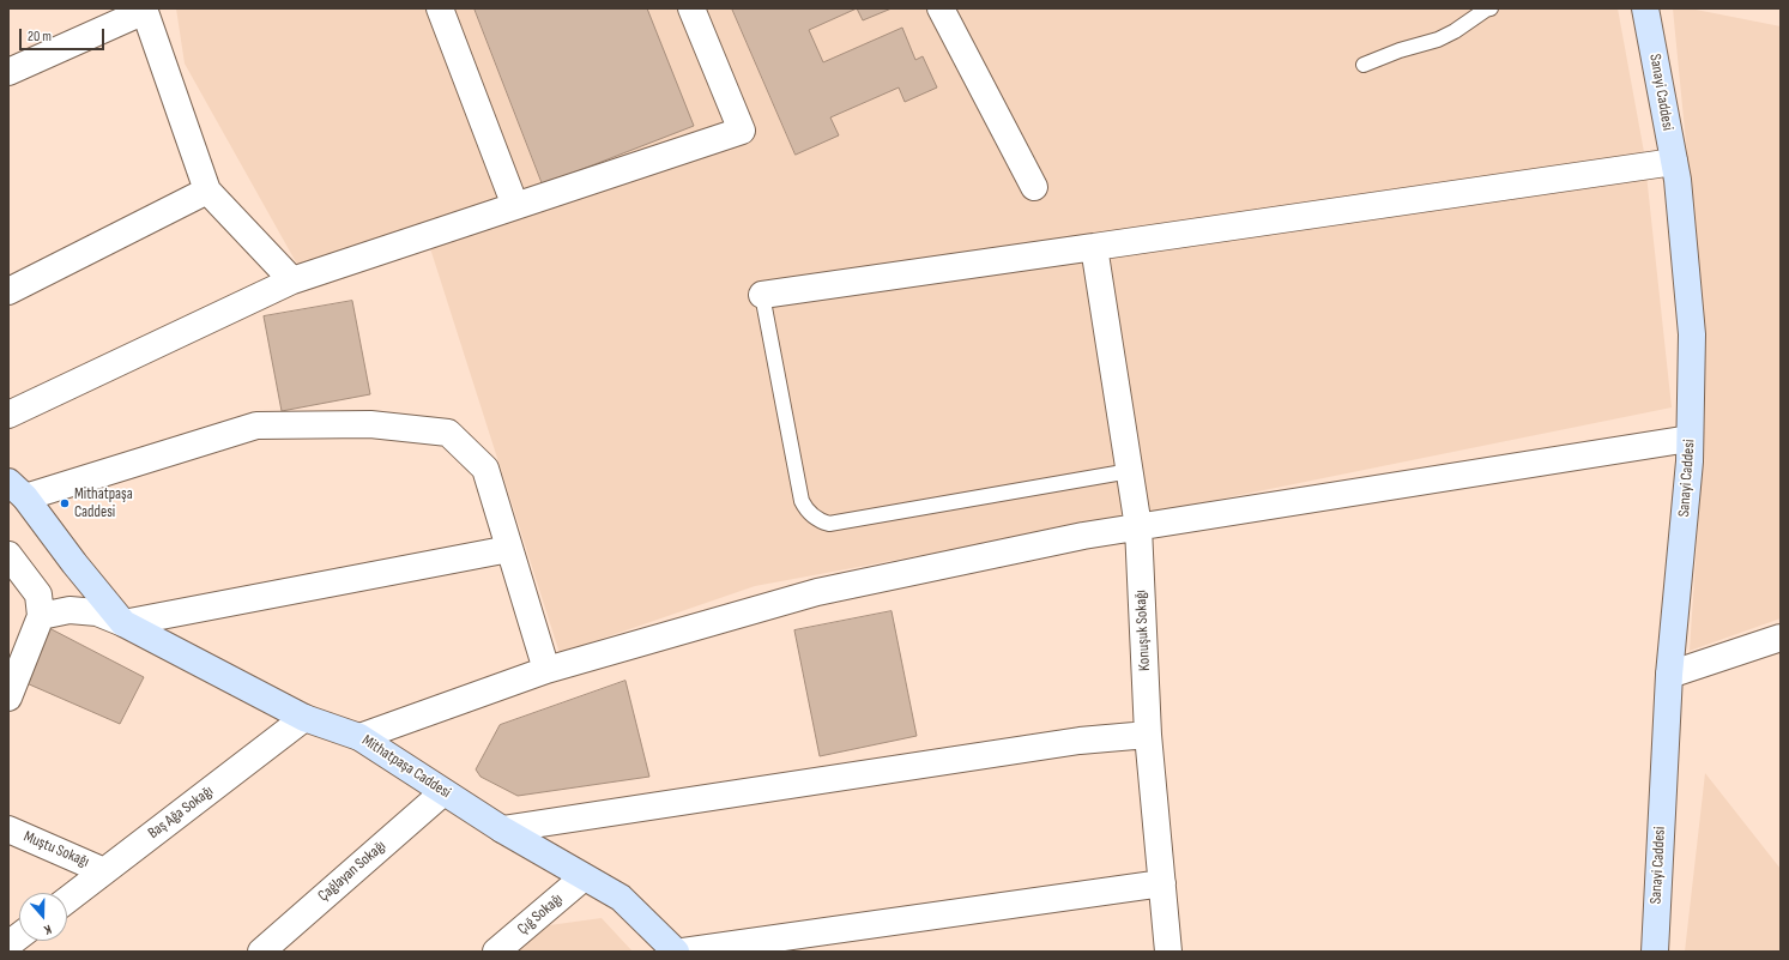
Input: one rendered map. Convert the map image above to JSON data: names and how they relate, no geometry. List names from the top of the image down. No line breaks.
{"streets":{"main road":["Sanayi Caddesi","Mithatpaşa Caddesi"],"street":["Konuşuk Sokağı","Baş Ağa Sokağı","Muştu Sokağı","Çağlayan Sokağı","Çığ Sokağı"]},"crossings":[["Mithatpaşa Caddesi","Baş Ağa Sokağı"],["Mithatpaşa Caddesi","Çağlayan Sokağı"],["Mithatpaşa Caddesi","Çığ Sokağı"],["Baş Ağa Sokağı","Muştu Sokağı"]],"places":["Mithatpaşa Caddesi"],"scale_bar":"20 m","north":"bottom"}
